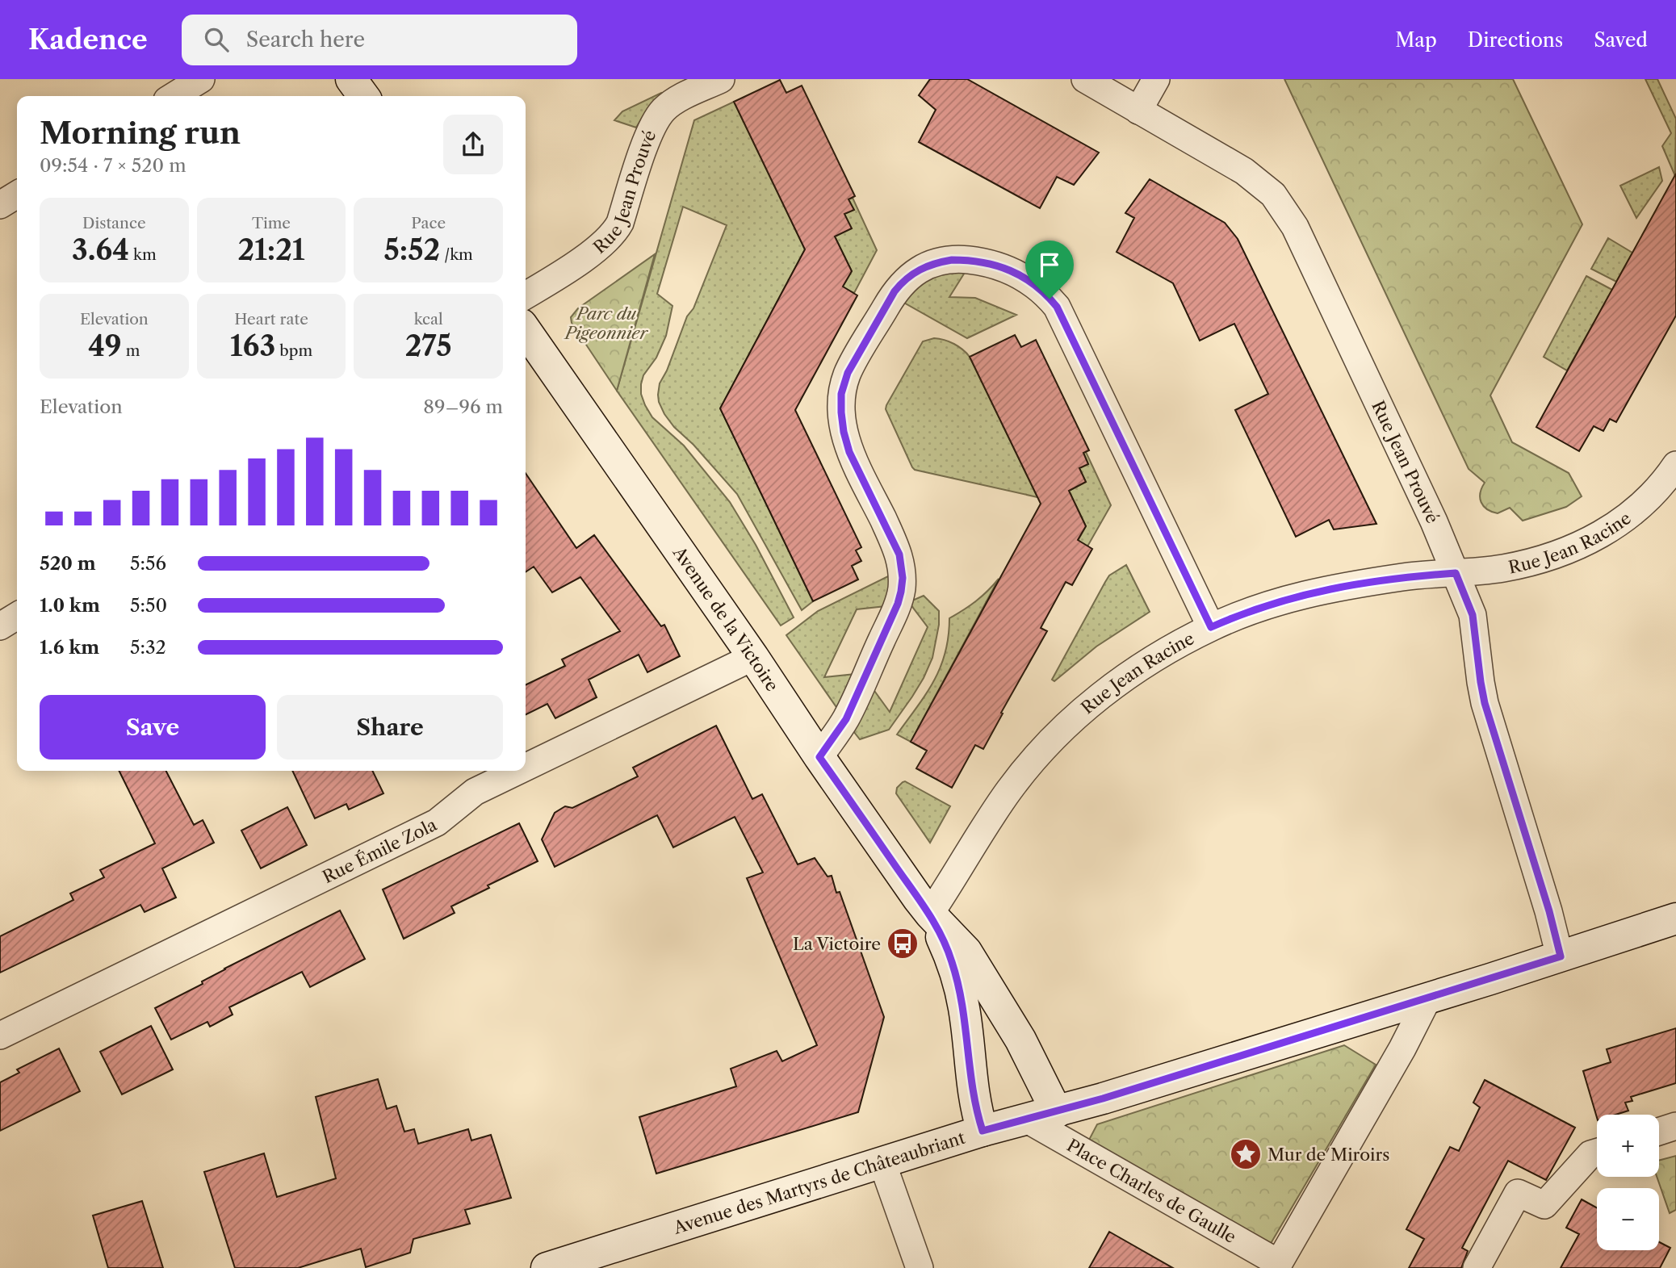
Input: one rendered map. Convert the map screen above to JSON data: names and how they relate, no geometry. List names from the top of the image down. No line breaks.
{"streets":{"street":["Rue Jean Prouvé","Rue Jean Racine","Avenue de la Victoire","Rue Émile Zola","Avenue des Martyrs de Châteaubriant","Place Charles de Gaulle"]},"crossings":[["Rue Jean Prouvé","Rue Jean Racine"],["Rue Jean Prouvé","Avenue des Martyrs de Châteaubriant"],["Rue Jean Racine","Avenue de la Victoire"],["Avenue de la Victoire","Rue Émile Zola"],["Avenue de la Victoire","Avenue des Martyrs de Châteaubriant"],["Avenue des Martyrs de Châteaubriant","Place Charles de Gaulle"]],"parks":["Parc du Pigeonnier"],"places":{"bus stop":["La Victoire"],"place":["Mur de Miroirs"]},"page":{"header":"Kadence","search":"Search here","nav":["Map","Directions","Saved"],"heading":["Morning run","09:54 · 7 × 520 m"],"stats":[["Distance","3.64 km"],["Time","21:21"],["Pace","5:52 /km"],["Elevation","49 m"],["Heart rate","163 bpm"],["kcal","275"]],"chart":["Elevation","89–96 m"],"list":[{"name":"520 m","note":"5:56"},{"name":"1.0 km","note":"5:50"},{"name":"1.6 km","note":"5:32"}],"buttons":["Save","Share"],"map_buttons":["+","−"]}}
